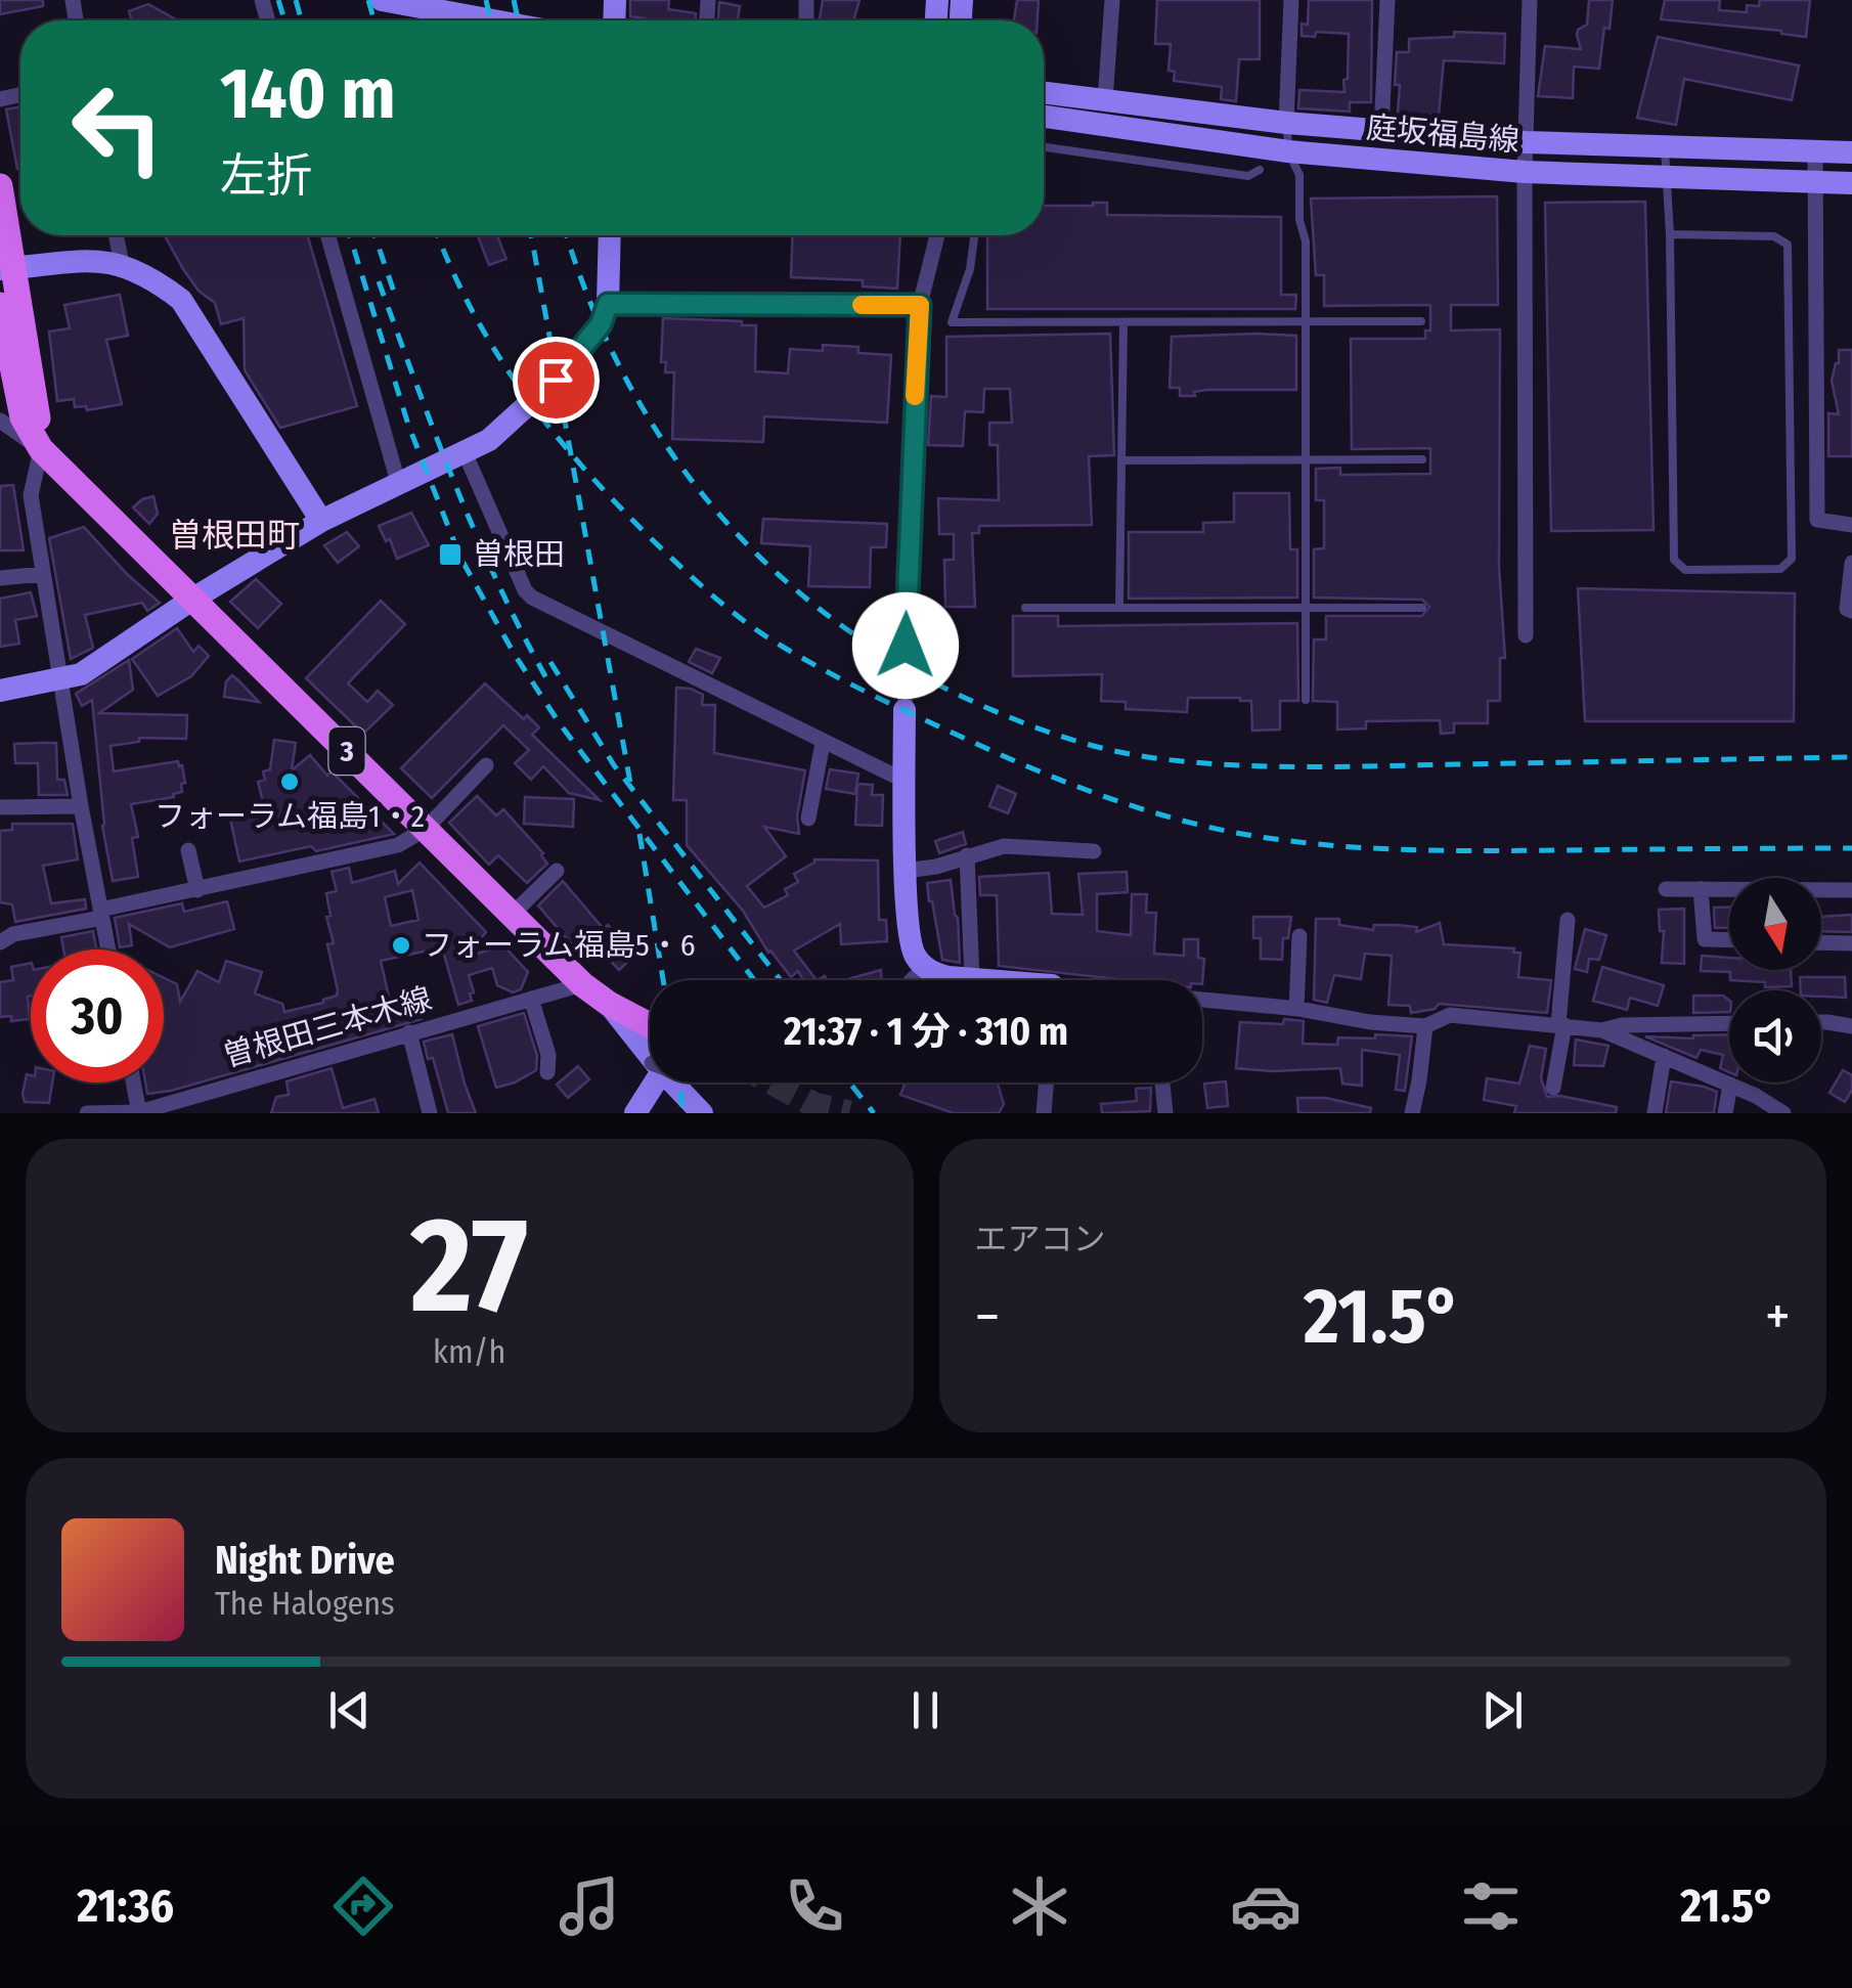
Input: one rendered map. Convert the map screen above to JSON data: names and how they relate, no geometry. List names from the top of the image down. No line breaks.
{"streets":{"main road":["3"],"street":["庭坂福島線","曽根田三本木線"]},"crossings":[["3","曽根田三本木線"]],"districts":["曽根田町"],"places":{"transit":["曽根田"],"other":["フォーラム福島1・2","フォーラム福島5・6"]},"north":"bottom","page":{"turn":["140 m","左折"],"limit":"30","trip":"21:37 · 1 分 · 310 m","tile":[["27","km/h"],"エアコン"],"heat":["−","21.5°","+"],"song":["Night Drive","The Halogens"],"tabs":["21:36","21.5°"]}}
